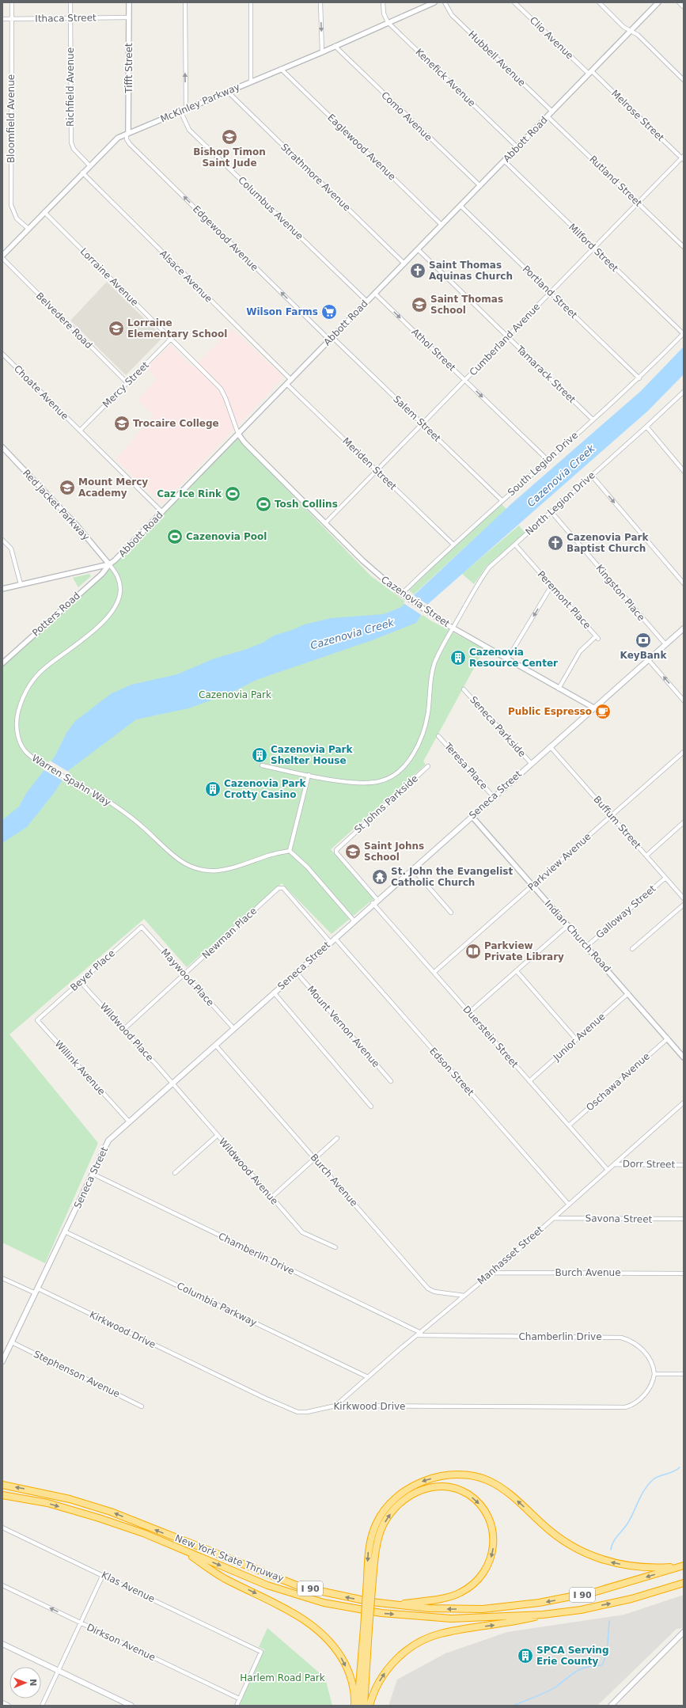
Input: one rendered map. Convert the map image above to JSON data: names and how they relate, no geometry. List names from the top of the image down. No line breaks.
{"streets":{"highway":["New York State Thruway","I 90"],"main road":["Seneca Street"],"street":["Ithaca Street","Clio Avenue","Hubbell Avenue","Tifft Street","Kenefick Avenue","Richfield Avenue","McKinley Parkway","Melrose Street","Como Avenue","Bloomfield Avenue","Abbott Road","Eaglewood Avenue","Strathmore Avenue","Rutland Street","Columbus Avenue","Edgewood Avenue","Milford Street","Alsace Avenue","Lorraine Avenue","Portland Street","Belvedere Road","Cumberland Avenue","Athol Street","Tamarack Street","Mercy Street","Choate Avenue","Salem Street","Meriden Street","South Legion Drive","North Legion Drive","Red Jacket Parkway","Kingston Place","Peremont Place","Cazenovia Street","Potters Road","Seneca Parkside","Teresa Place","Warren Spahn Way","St Johns Parkside","Buffum Street","Parkview Avenue","Galloway Street","Newman Place","Indian Church Road","Beyer Place","Maywood Place","Mount Vernon Avenue","Wildwood Place","Duerstein Street","Junior Avenue","Willink Avenue","Edson Street","Oschawa Avenue","Dorr Street","Wildwood Avenue","Burch Avenue","Savona Street","Chamberlin Drive","Manhasset Street","Columbia Parkway","Kirkwood Drive","Stephenson Avenue","Klas Avenue","Dirkson Avenue"]},"crossings":[["Ithaca Street","Tifft Street"],["Ithaca Street","Richfield Avenue"],["Ithaca Street","Bloomfield Avenue"],["Clio Avenue","Melrose Street"],["Clio Avenue","Abbott Road"],["Hubbell Avenue","Abbott Road"],["Tifft Street","McKinley Parkway"],["Tifft Street","Edgewood Avenue"],["Kenefick Avenue","McKinley Parkway"],["Kenefick Avenue","Abbott Road"],["Richfield Avenue","McKinley Parkway"],["McKinley Parkway","Como Avenue"],["McKinley Parkway","Bloomfield Avenue"],["McKinley Parkway","Eaglewood Avenue"],["McKinley Parkway","Strathmore Avenue"],["McKinley Parkway","Columbus Avenue"],["McKinley Parkway","Edgewood Avenue"],["McKinley Parkway","Alsace Avenue"],["McKinley Parkway","Lorraine Avenue"],["Melrose Street","Abbott Road"],["Melrose Street","Cumberland Avenue"],["Como Avenue","Abbott Road"],["Abbott Road","Eaglewood Avenue"],["Abbott Road","Strathmore Avenue"],["Abbott Road","Rutland Street"],["Abbott Road","Columbus Avenue"],["Abbott Road","Edgewood Avenue"],["Abbott Road","Milford Street"],["Abbott Road","Alsace Avenue"],["Abbott Road","Lorraine Avenue"],["Abbott Road","Portland Street"],["Abbott Road","Athol Street"],["Abbott Road","Tamarack Street"],["Abbott Road","Choate Avenue"],["Abbott Road","Salem Street"],["Abbott Road","Meriden Street"],["Abbott Road","Red Jacket Parkway"],["Abbott Road","Cazenovia Street"],["Abbott Road","Potters Road"],["Abbott Road","Warren Spahn Way"],["Rutland Street","Cumberland Avenue"],["Edgewood Avenue","Salem Street"],["Milford Street","Cumberland Avenue"],["Milford Street","South Legion Drive"],["Lorraine Avenue","Mercy Street"],["Lorraine Avenue","Cazenovia Street"],["Portland Street","Cumberland Avenue"],["Portland Street","South Legion Drive"],["Belvedere Road","Mercy Street"],["Cumberland Avenue","Athol Street"],["Cumberland Avenue","Tamarack Street"],["Cumberland Avenue","Salem Street"],["Cumberland Avenue","Meriden Street"],["Cumberland Avenue","Cazenovia Street"],["Athol Street","South Legion Drive"],["Tamarack Street","South Legion Drive"],["Mercy Street","Choate Avenue"],["Salem Street","South Legion Drive"],["Meriden Street","South Legion Drive"],["South Legion Drive","Cazenovia Street"],["North Legion Drive","Kingston Place"],["North Legion Drive","Peremont Place"],["North Legion Drive","Cazenovia Street"],["Red Jacket Parkway","Potters Road"],["Red Jacket Parkway","Warren Spahn Way"],["Kingston Place","Seneca Street"],["Peremont Place","Cazenovia Street"],["Cazenovia Street","Seneca Street"],["Potters Road","Warren Spahn Way"],["Seneca Parkside","Seneca Street"],["Teresa Place","Seneca Street"],["Seneca Street","St Johns Parkside"],["Seneca Street","Buffum Street"],["Seneca Street","Newman Place"],["Seneca Street","Indian Church Road"],["Seneca Street","Maywood Place"],["Seneca Street","Mount Vernon Avenue"],["Seneca Street","Wildwood Place"],["Seneca Street","Duerstein Street"],["Seneca Street","Willink Avenue"],["Seneca Street","Edson Street"],["Seneca Street","Wildwood Avenue"],["Seneca Street","Burch Avenue"],["Seneca Street","Chamberlin Drive"],["Seneca Street","Columbia Parkway"],["Seneca Street","Kirkwood Drive"],["Seneca Street","Stephenson Avenue"],["Buffum Street","Parkview Avenue"],["Buffum Street","Galloway Street"],["Parkview Avenue","Indian Church Road"],["Parkview Avenue","Duerstein Street"],["Galloway Street","Indian Church Road"],["Newman Place","Maywood Place"],["Newman Place","Wildwood Place"],["Indian Church Road","Junior Avenue"],["Indian Church Road","Oschawa Avenue"],["Beyer Place","Maywood Place"],["Beyer Place","Wildwood Place"],["Beyer Place","Willink Avenue"],["Wildwood Place","Wildwood Avenue"],["Duerstein Street","Junior Avenue"],["Duerstein Street","Oschawa Avenue"],["Duerstein Street","Manhasset Street"],["Edson Street","Manhasset Street"],["Dorr Street","Manhasset Street"],["Burch Avenue","Manhasset Street"],["Savona Street","Manhasset Street"],["Chamberlin Drive","Manhasset Street"],["Chamberlin Drive","Kirkwood Drive"],["Manhasset Street","Columbia Parkway"],["Manhasset Street","Kirkwood Drive"],["Klas Avenue","Dirkson Avenue"]],"one_way":["Edgewood Avenue","Athol Street"],"water":["Cazenovia Creek"],"parks":["Cazenovia Park","Harlem Road Park"],"places":{"school or university":["Bishop Timon Saint Jude","Saint Thomas School","Lorraine Elementary School","Trocaire College","Mount Mercy Academy","Saint Johns School"],"church":["Saint Thomas Aquinas Church","Cazenovia Park Baptist Church"],"supermarket":["Wilson Farms"],"sports":["Caz Ice Rink","Tosh Collins","Cazenovia Pool"],"bank":["KeyBank"],"building":["Cazenovia Resource Center","Cazenovia Park Shelter House","Cazenovia Park Crotty Casino","SPCA Serving Erie County"],"cafe":["Public Espresso"],"temple":["St. John the Evangelist Catholic Church"],"library":["Parkview Private Library"]},"north":"right"}
